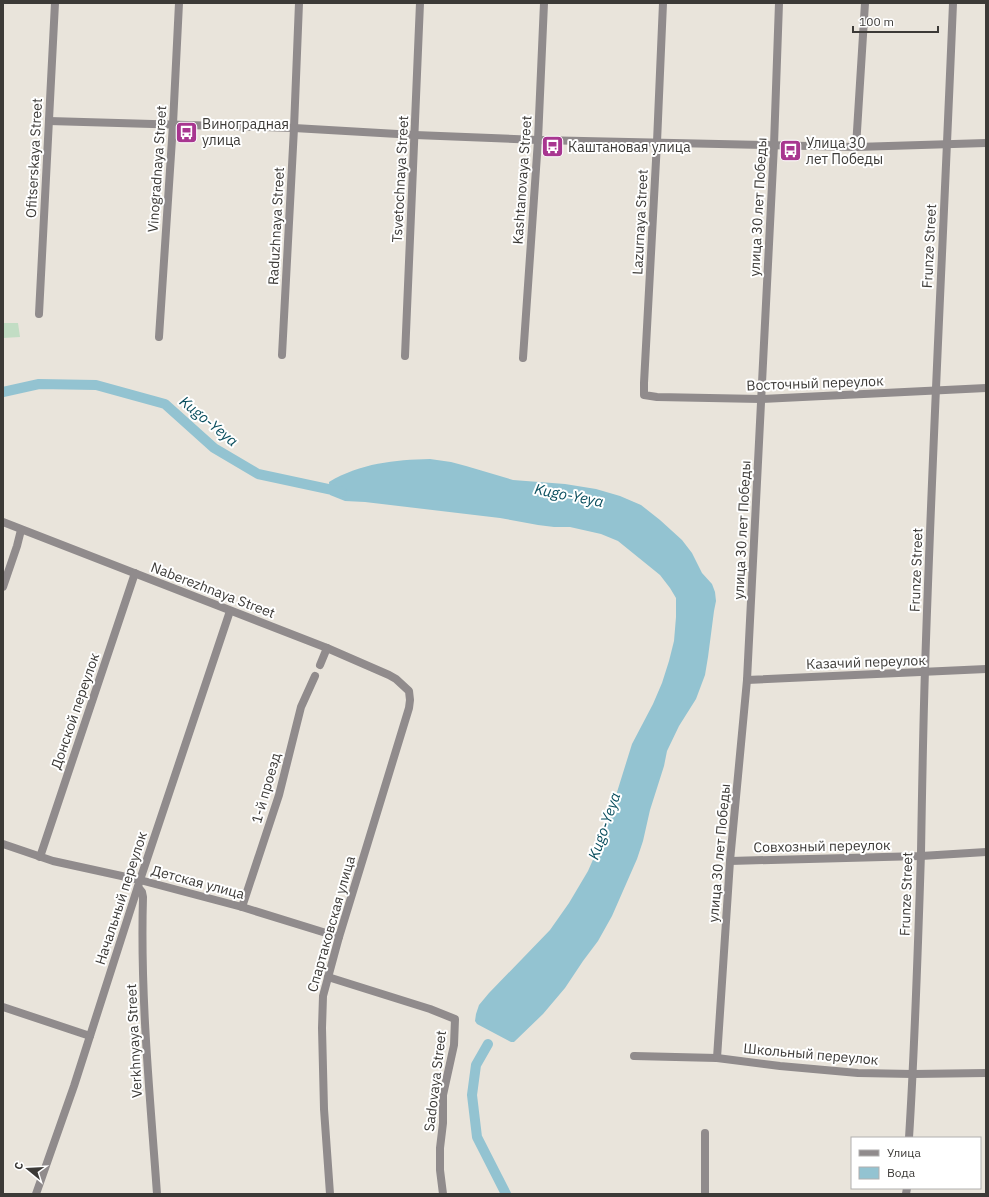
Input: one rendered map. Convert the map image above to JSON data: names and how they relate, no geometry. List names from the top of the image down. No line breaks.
{"streets":{"street":["Ofitserskaya Street","Vinogradnaya Street","Tsvetochnaya Street","Kashtanovaya Street","улица 30 лет Победы","Lazurnaya Street","Raduzhnaya Street","Frunze Street","Восточный переулок","Naberezhnaya Street","Казачий переулок","Донской переулок","1-й проезд","Совхозный переулок","Детская улица","Начальный переулок","Спартаковская улица","Verkhnyaya Street","Школьный переулок","Sadovaya Street"]},"crossings":[["улица 30 лет Победы","Восточный переулок"],["улица 30 лет Победы","Казачий переулок"],["улица 30 лет Победы","Совхозный переулок"],["улица 30 лет Победы","Школьный переулок"],["Lazurnaya Street","Восточный переулок"],["Frunze Street","Восточный переулок"],["Frunze Street","Казачий переулок"],["Frunze Street","Совхозный переулок"],["Frunze Street","Школьный переулок"],["Naberezhnaya Street","Донской переулок"],["Naberezhnaya Street","Начальный переулок"],["Naberezhnaya Street","Спартаковская улица"],["Донской переулок","Детская улица"],["1-й проезд","Детская улица"],["Детская улица","Начальный переулок"],["Детская улица","Спартаковская улица"],["Детская улица","Verkhnyaya Street"],["Начальный переулок","Verkhnyaya Street"],["Спартаковская улица","Sadovaya Street"]],"water":["Kugo-Yeya"],"places":{"bus stop":["Виноградная улица","Каштановая улица","Улица 30 лет Победы"]},"legend":["Улица","Вода"],"scale_bar":"100 m","north":"left"}
